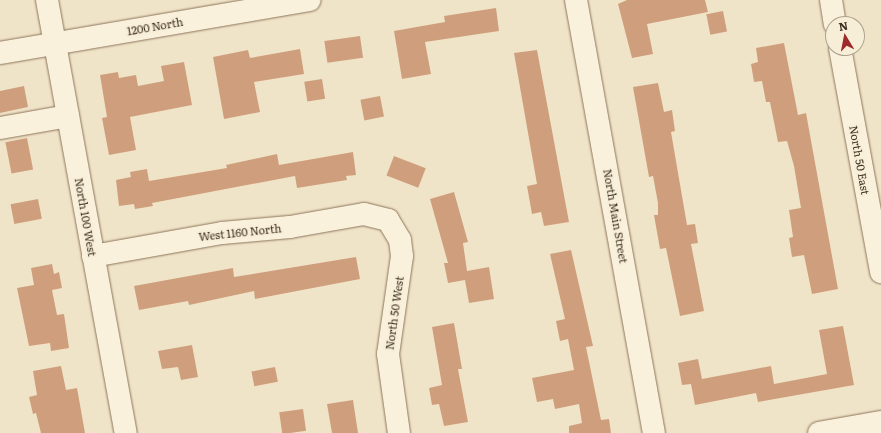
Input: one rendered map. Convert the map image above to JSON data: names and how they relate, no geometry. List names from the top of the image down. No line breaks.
{"streets":{"street":["1200 North","North 50 East","North Main Street","North 100 West","West 1160 North","North 50 West"]},"crossings":[["1200 North","North 100 West"],["North 100 West","West 1160 North"],["West 1160 North","North 50 West"]],"north":"top"}
